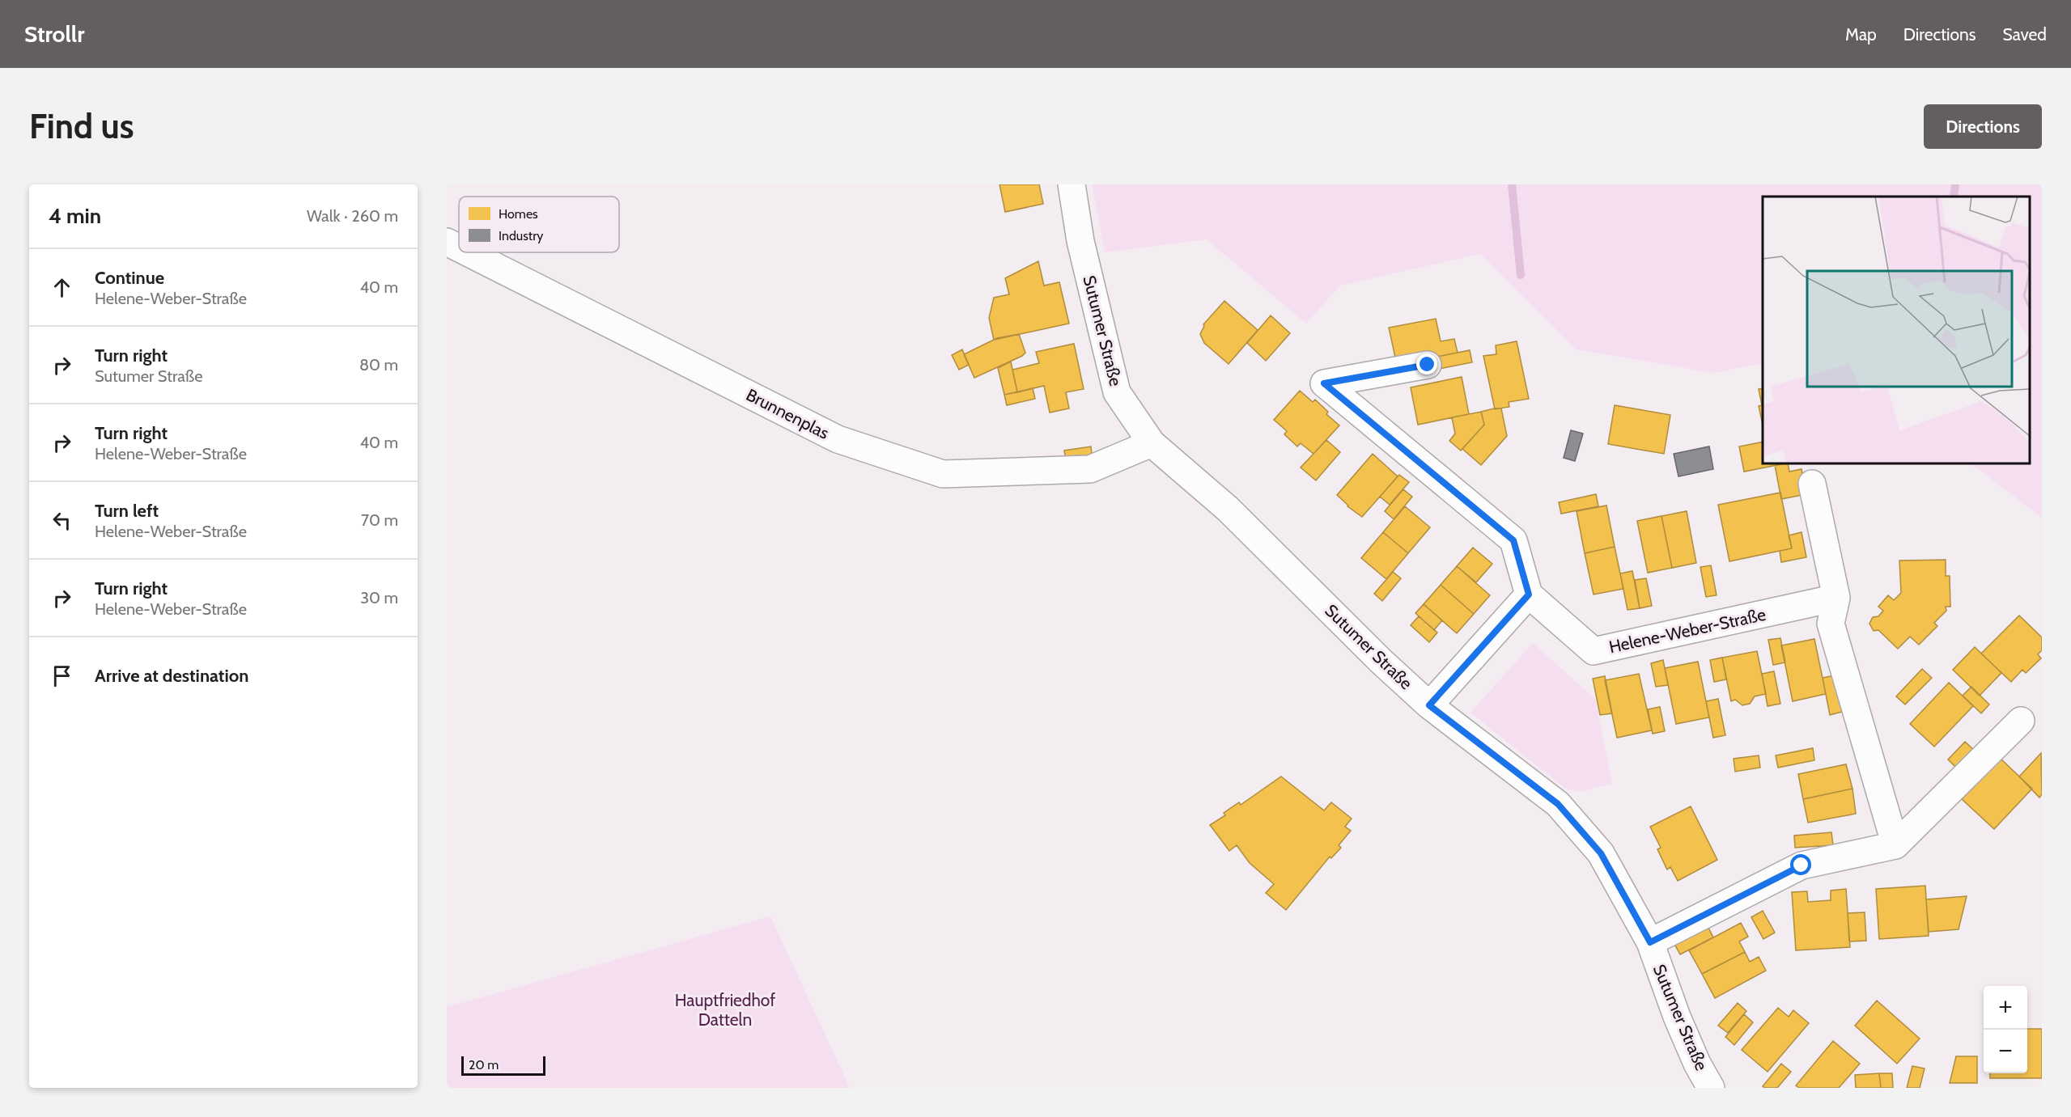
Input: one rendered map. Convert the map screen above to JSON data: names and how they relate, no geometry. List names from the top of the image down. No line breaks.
{"streets":{"street":["Sutumer Straße","Brunnenplas","Helene-Weber-Straße"]},"crossings":[["Sutumer Straße","Brunnenplas"]],"parks":["Hauptfriedhof Datteln"],"legend":["Homes","Industry"],"scale_bar":"20 m","page":{"header":"Strollr","nav":["Map","Directions","Saved"],"buttons":"Directions","title":"Find us","heading":["4 min","Walk · 260 m"],"list":[["Continue","Helene-Weber-Straße","40 m"],["Turn right","Sutumer Straße","80 m"],["Turn right","Helene-Weber-Straße","40 m"],["Turn left","Helene-Weber-Straße","70 m"],["Turn right","Helene-Weber-Straße","30 m"],"Arrive at destination"],"map_buttons":["+","−"],"scale":"20 m"}}
